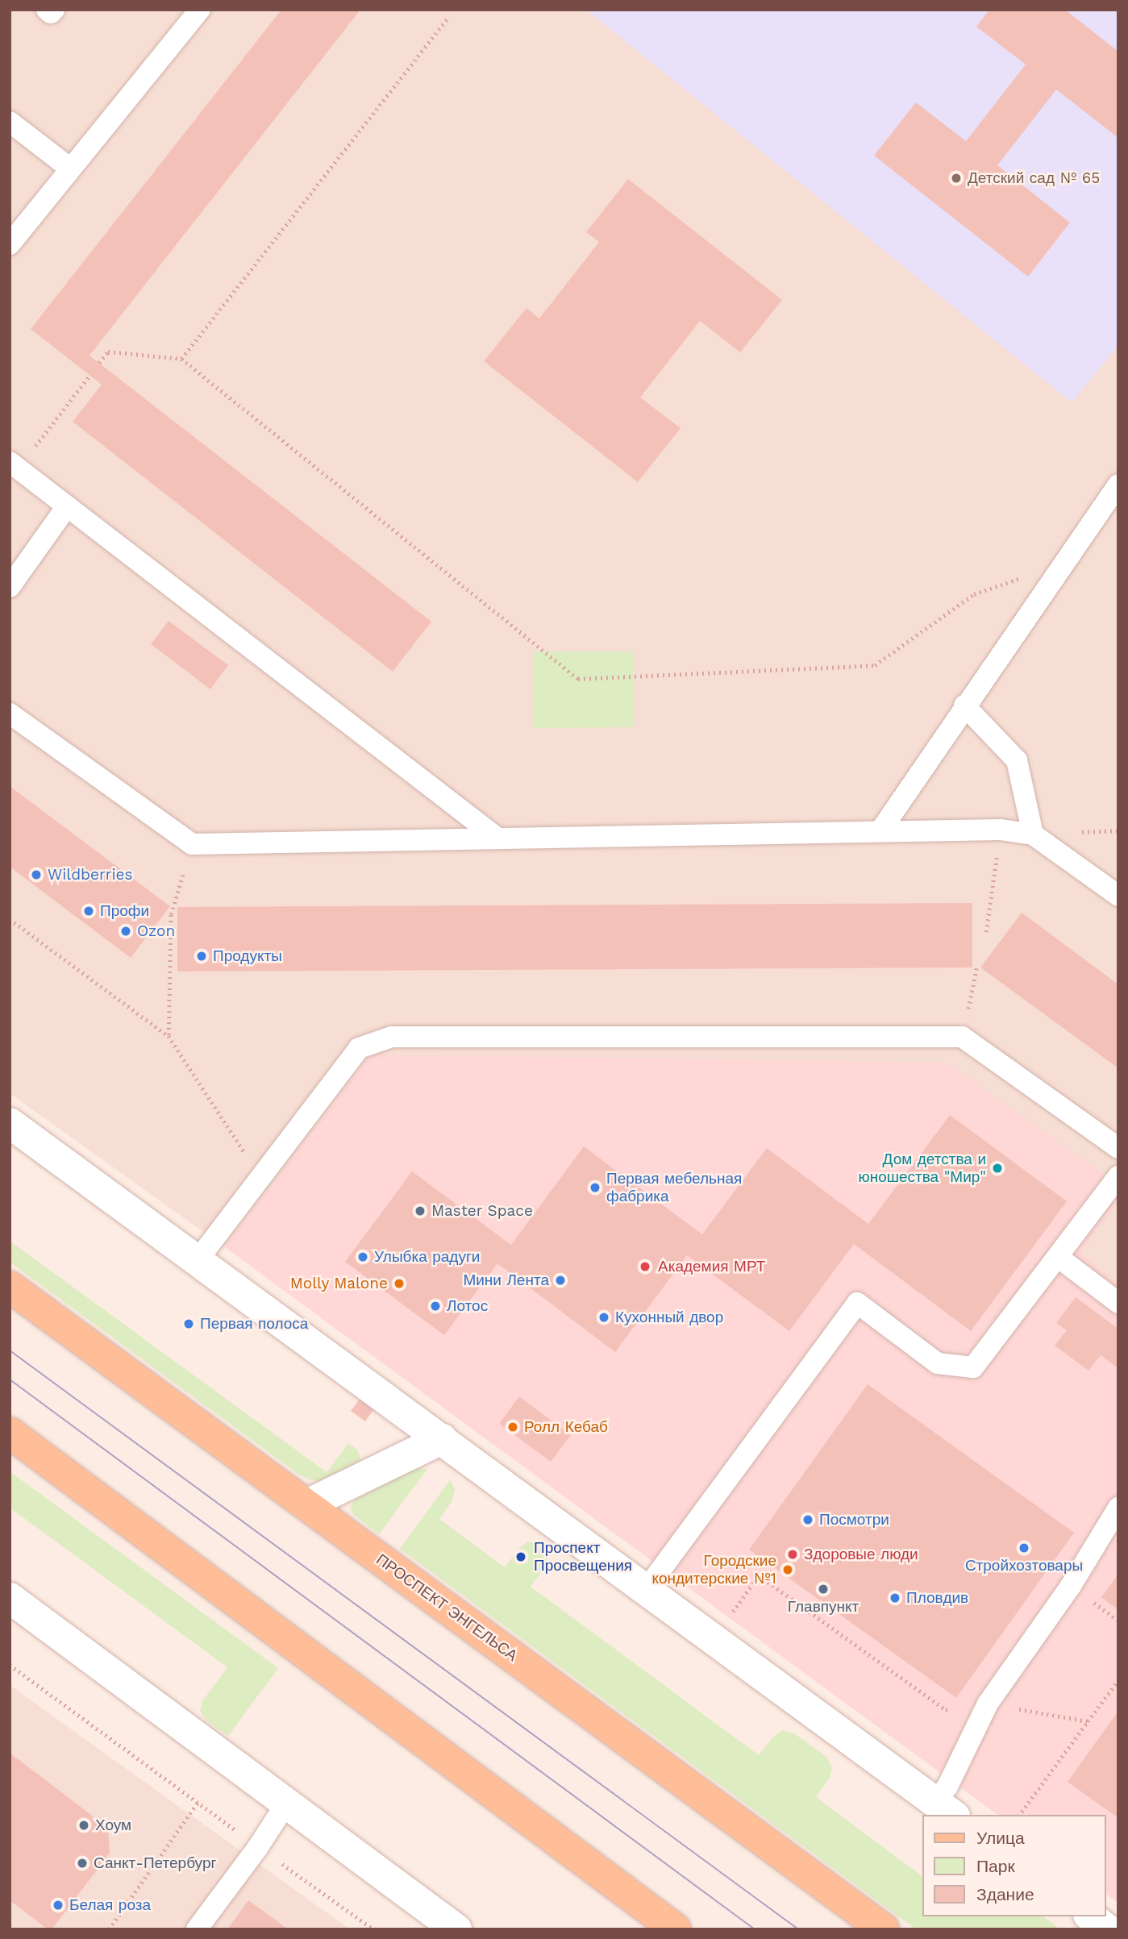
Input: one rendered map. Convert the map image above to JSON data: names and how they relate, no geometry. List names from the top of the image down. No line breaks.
{"streets":{"main road":["ПРОСПЕКТ ЭНГЕЛЬСА"]},"places":["Детский сад № 65","Wildberries","Профи","Ozon","Продукты","Дом детства и юношества \"Мир\"","Первая мебельная фабрика","Master Space","Улыбка радуги","Академия МРТ","Мини Лента","Molly Malone","Лотос","Кухонный двор","Первая полоса","Ролл Кебаб","Посмотри","Стройхозтовары","Здоровые люди","Проспект Просвещения","Городские кондитерские №1","Главпункт","Пловдив","Хоум","Санкт-Петербург","Белая роза"],"legend":["Улица","Парк","Здание"]}
